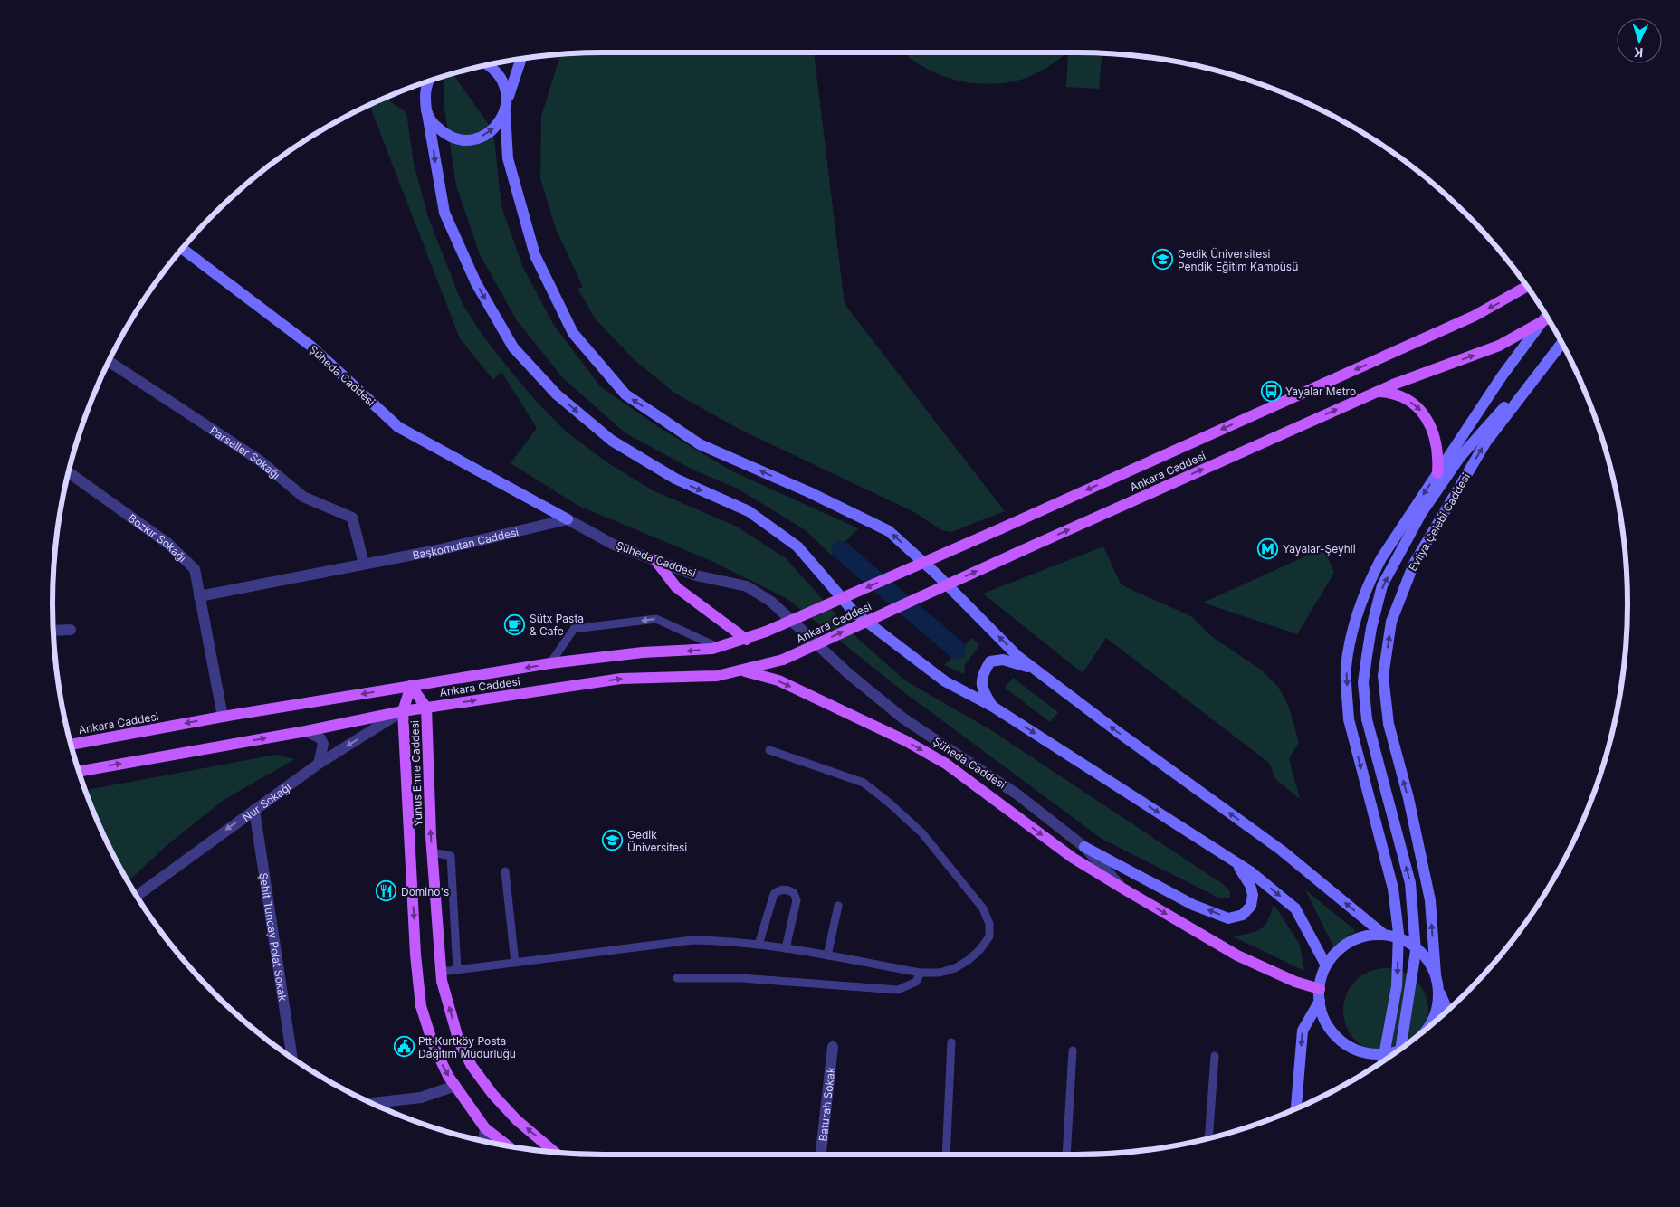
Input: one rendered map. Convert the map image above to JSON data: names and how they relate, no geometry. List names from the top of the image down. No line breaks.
{"streets":{"main road":["Ankara Caddesi","Yunus Emre Caddesi"],"street":["Şüheda Caddesi","Parseller Sokağı","Evliya Çelebi Caddesi","Bozkır Sokağı","Başkomutan Caddesi","Nur Sokağı","Şehit Tuncay Polat Sokak","Baturah Sokak"]},"crossings":[["Şüheda Caddesi","Başkomutan Caddesi"],["Parseller Sokağı","Başkomutan Caddesi"],["Ankara Caddesi","Bozkır Sokağı"],["Ankara Caddesi","Yunus Emre Caddesi"],["Ankara Caddesi","Nur Sokağı"],["Bozkır Sokağı","Başkomutan Caddesi"],["Yunus Emre Caddesi","Nur Sokağı"],["Nur Sokağı","Şehit Tuncay Polat Sokak"]],"one_way":["Nur Sokağı"],"places":{"school or university":["Gedik Üniversitesi Pendik Eğitim Kampüsü","Gedik Üniversitesi"],"bus stop":["Yayalar Metro"],"metro station":["Yayalar-Şeyhli"],"cafe":["Sütx Pasta & Cafe"],"restaurant":["Domino's"],"public building":["Ptt Kurtköy Posta Dağıtım Müdürlüğü"]},"north":"bottom"}
